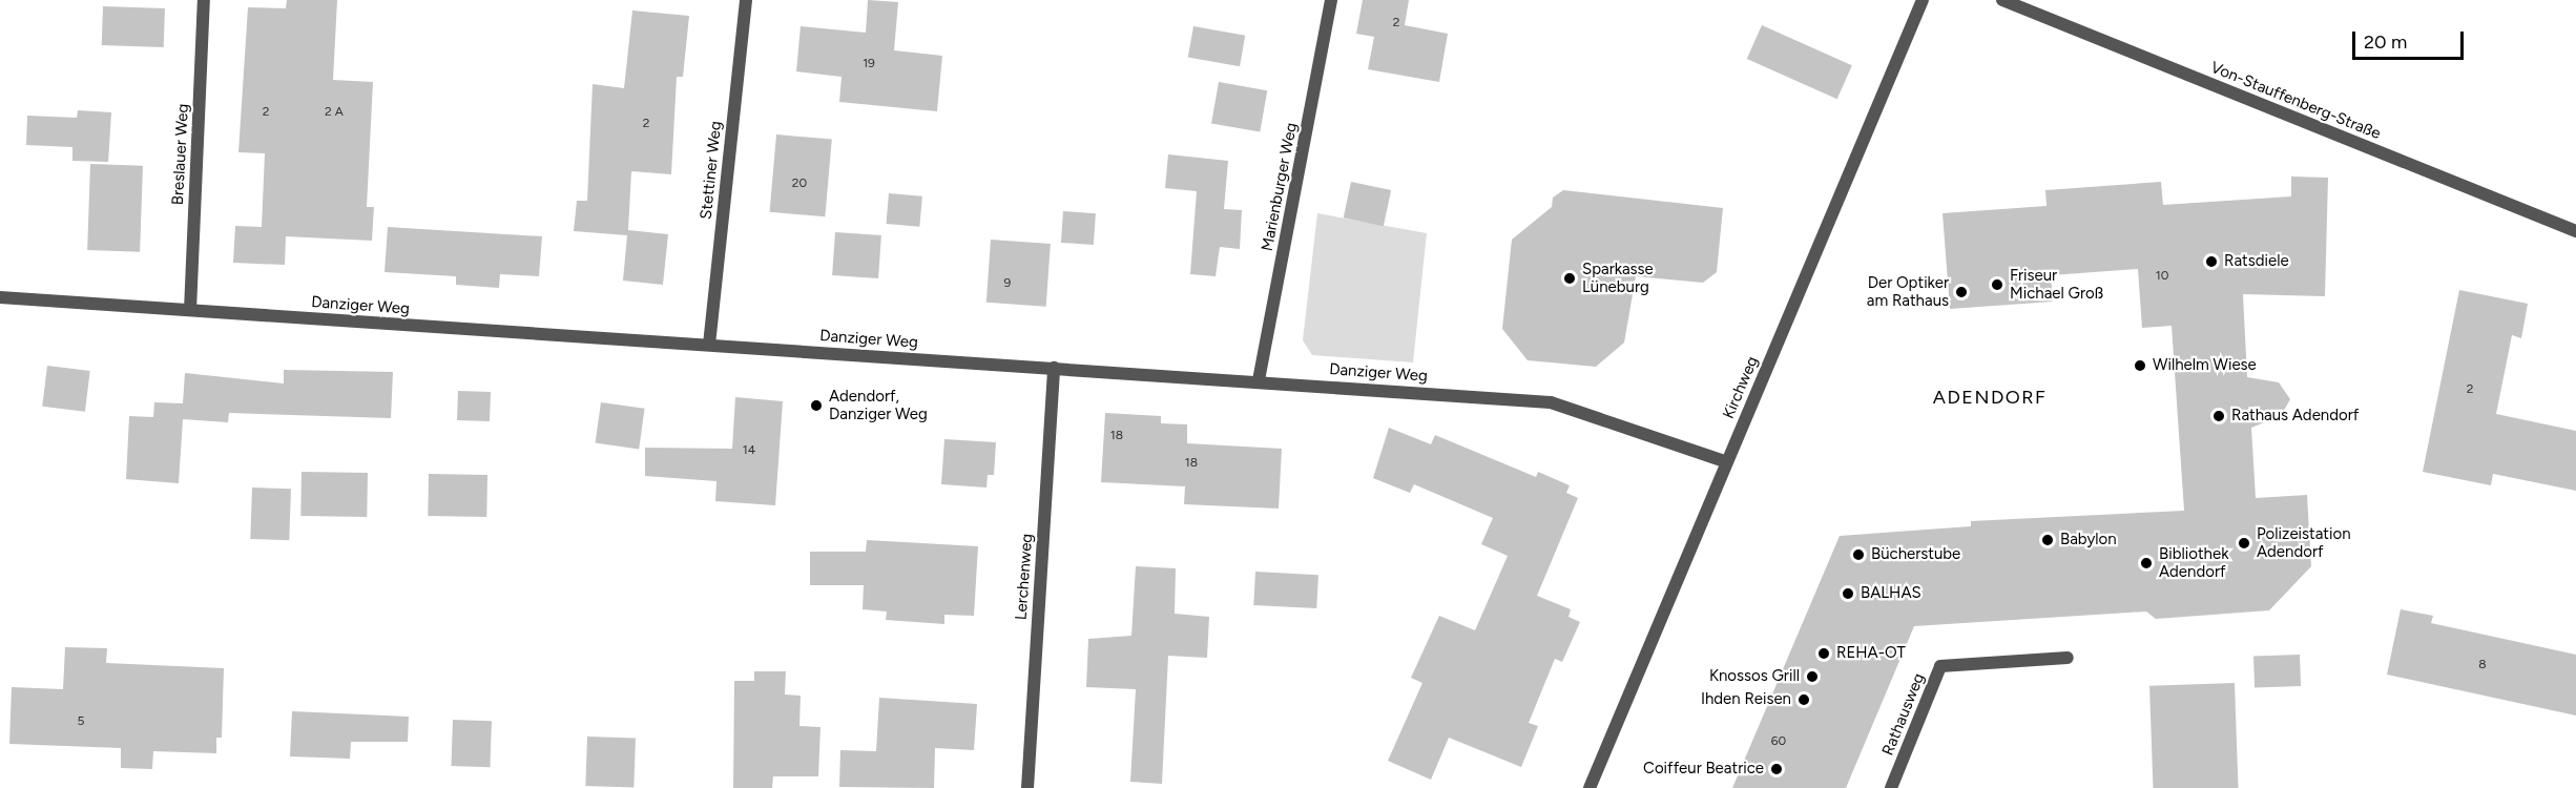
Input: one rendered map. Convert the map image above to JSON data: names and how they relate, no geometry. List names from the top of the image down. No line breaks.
{"streets":{"street":["Von-Stauffenberg-Straße","Breslauer Weg","Stettiner Weg","Marienburger Weg","Danziger Weg","Kirchweg","Lerchenweg","Rathausweg"]},"crossings":[["Breslauer Weg","Danziger Weg"],["Stettiner Weg","Danziger Weg"],["Marienburger Weg","Danziger Weg"],["Danziger Weg","Kirchweg"],["Danziger Weg","Lerchenweg"]],"districts":["ADENDORF"],"places":["Ratsdiele","Sparkasse Lüneburg","Friseur Michael Groß","Der Optiker am Rathaus","Wilhelm Wiese","Adendorf, Danziger Weg","Rathaus Adendorf","Babylon","Polizeistation Adendorf","Bücherstube","Bibliothek Adendorf","BALHAS","REHA-OT","Knossos Grill","Ihden Reisen","Coiffeur Beatrice"],"house_numbers":["2","19","2","2 A","2","20","10","9","2","18","14","18","8","5","60"],"scale_bar":"20 m"}
